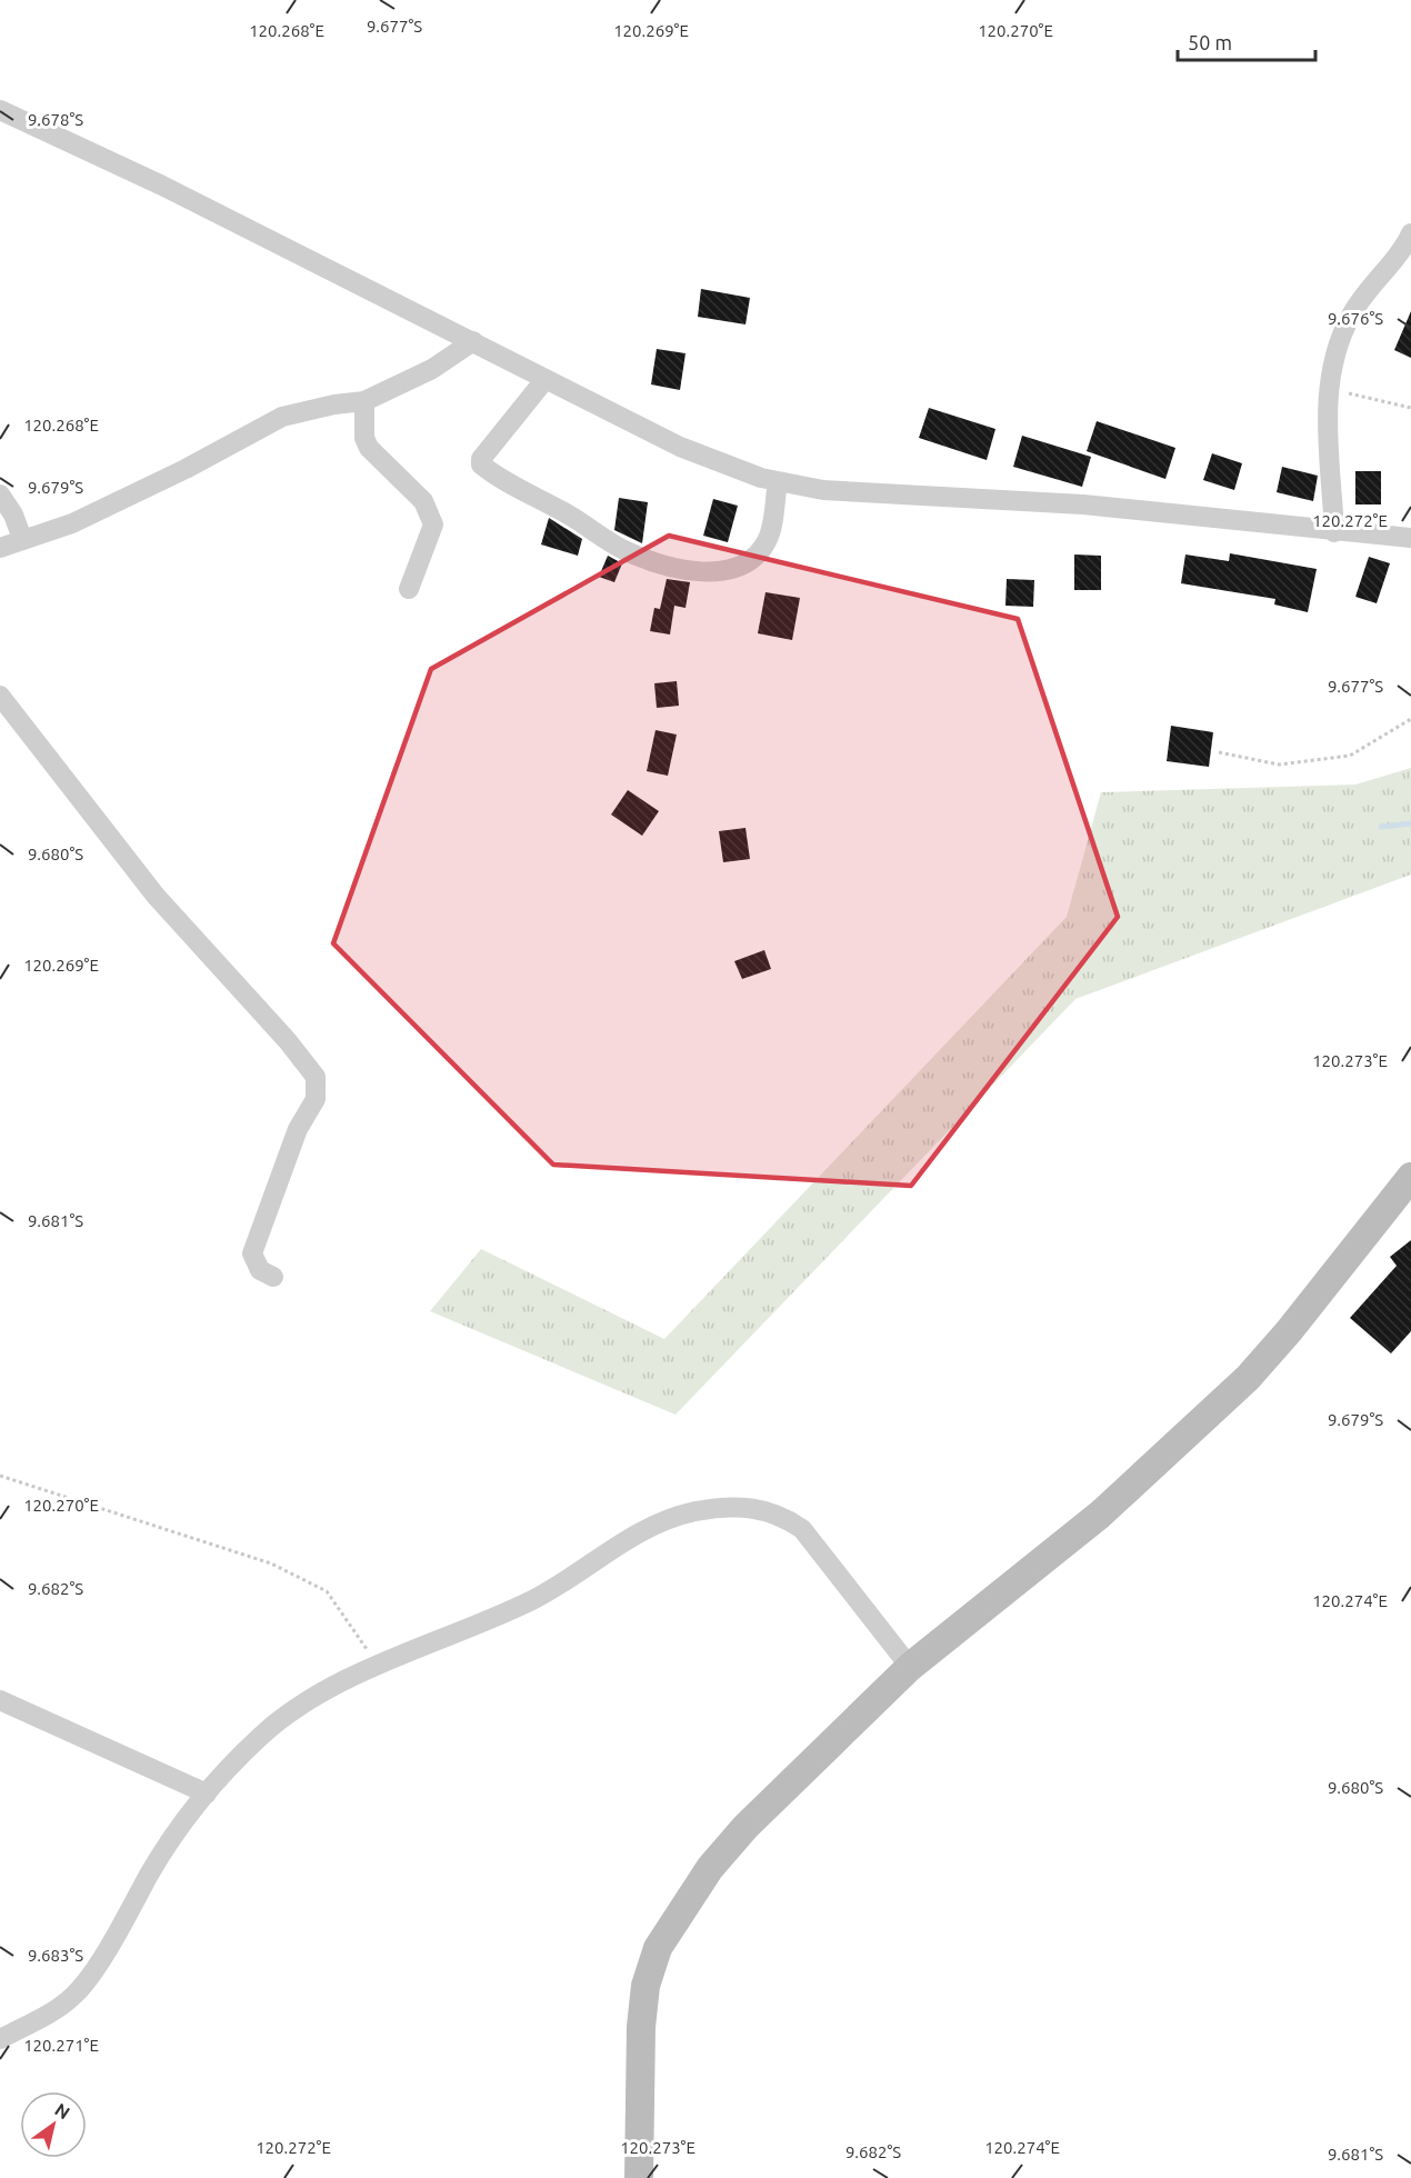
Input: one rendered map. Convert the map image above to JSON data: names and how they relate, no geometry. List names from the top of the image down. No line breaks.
{"scale_bar":"50 m","north":"top right","coordinates":["9.677°S","120.269°E","120.268°E","120.270°E","9.678°S","9.676°S","9.679°S","120.272°E","9.680°S","120.273°E","9.681°S","9.682°S","120.274°E","9.683°S","120.271°E"]}
